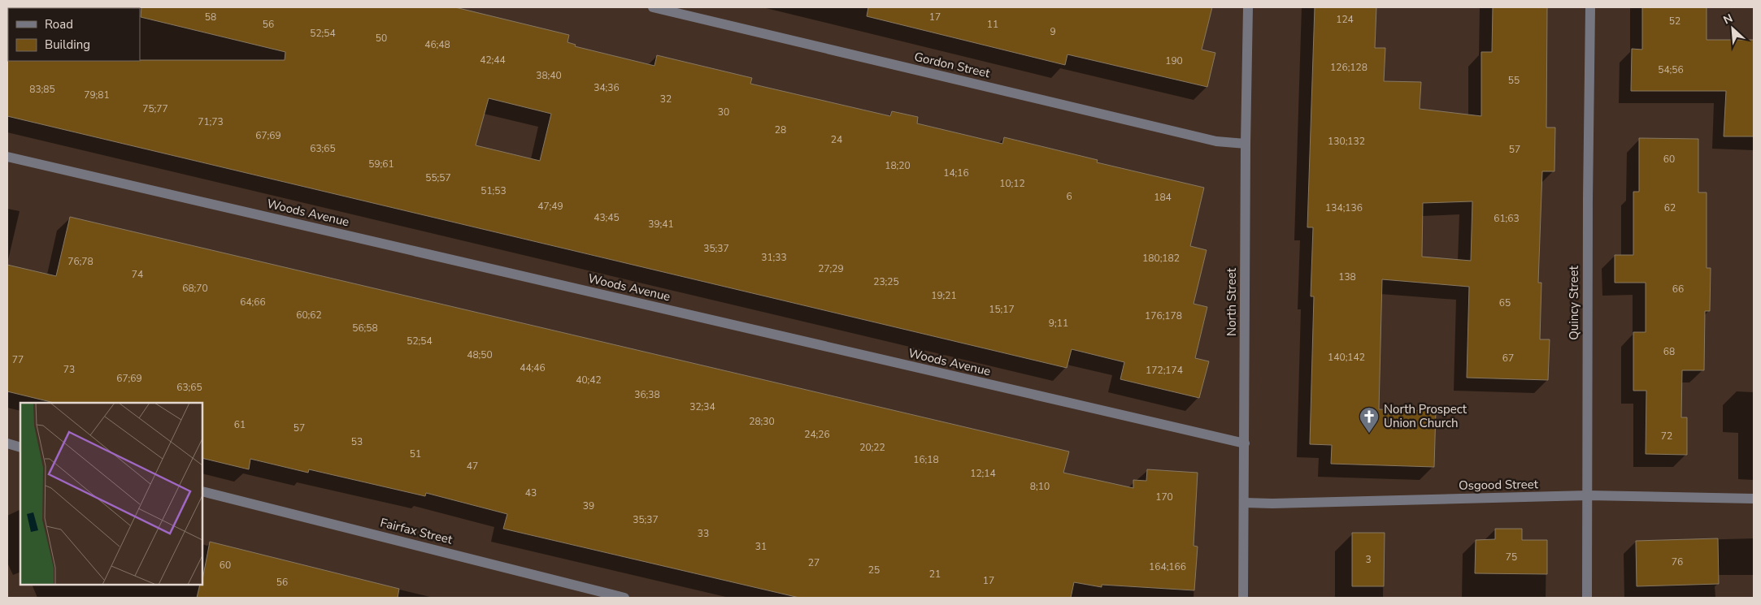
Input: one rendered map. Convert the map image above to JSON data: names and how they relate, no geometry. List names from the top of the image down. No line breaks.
{"streets":{"street":["Gordon Street","Woods Avenue","North Street","Quincy Street","Osgood Street","Fairfax Street"]},"crossings":[["Gordon Street","North Street"],["Woods Avenue","North Street"],["North Street","Osgood Street"],["Quincy Street","Osgood Street"]],"places":{"church":["North Prospect Union Church"]},"house_numbers":["58","17","124","52","56","11","9","52;54","50","46;48","42;44","190","126;128","54;56","38;40","55","34;36","83;85","79;81","32","75;77","30","71;73","28","67;69","24","130;132","63;65","57","60","59;61","18;20","14;16","55;57","10;12","51;53","6","184","47;49","134;136","62","43;45","61;63","39;41","35;37","31;33","180;182","76;78","27;29","74","138","23;25","68;70","66","19;21","64;66","65","15;17","60;62","176;178","9;11","56;58","52;54","68","48;50","140;142","67","77","44;46","73","172;174","67;69","40;42","63;65","36;38","32;34","28;30","61","57","24;26","72","53","20;22","51","16;18","47","12;14","8;10","43","170","39","35;37","33","31","75","3","76","27","60","164;166","25","21","17","56"],"legend":["Road","Building"],"north":"top left"}
